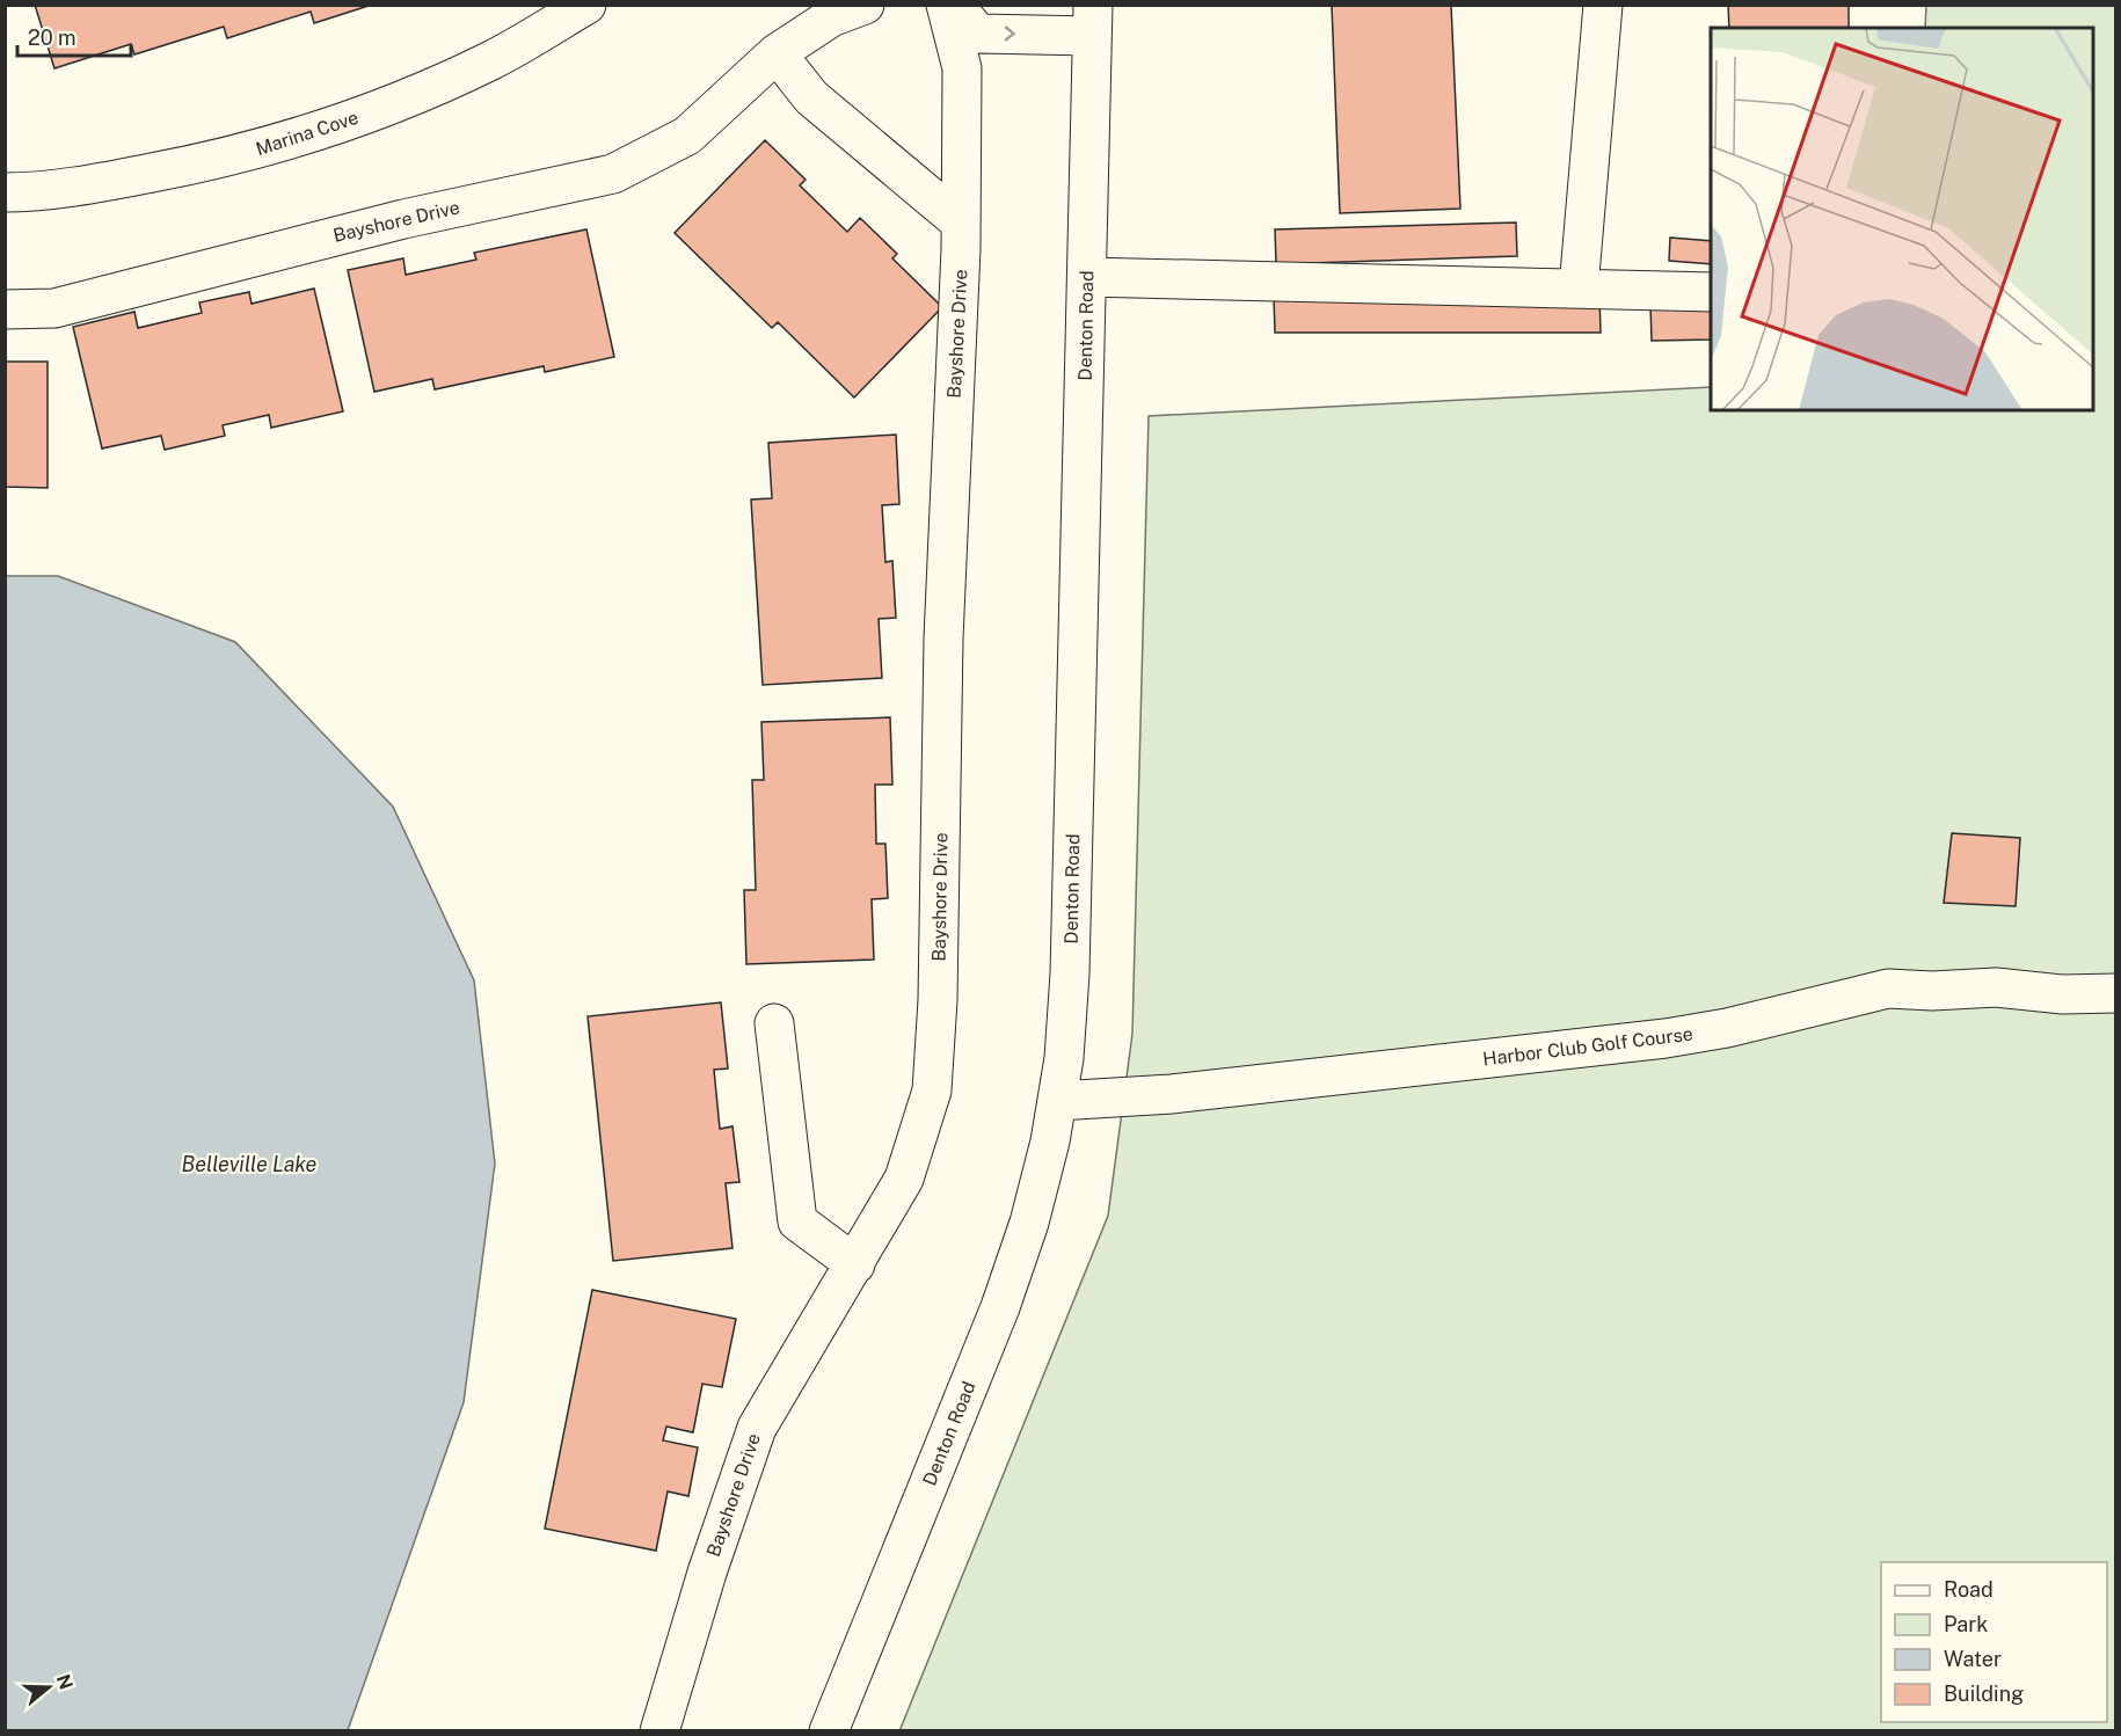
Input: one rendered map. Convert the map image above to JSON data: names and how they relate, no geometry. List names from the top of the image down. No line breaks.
{"streets":{"street":["Marina Cove","Bayshore Drive","Denton Road","Harbor Club Golf Course"]},"crossings":[["Denton Road","Harbor Club Golf Course"]],"water":["Belleville Lake"],"legend":["Road","Park","Water","Building"],"scale_bar":"20 m","north":"right"}
